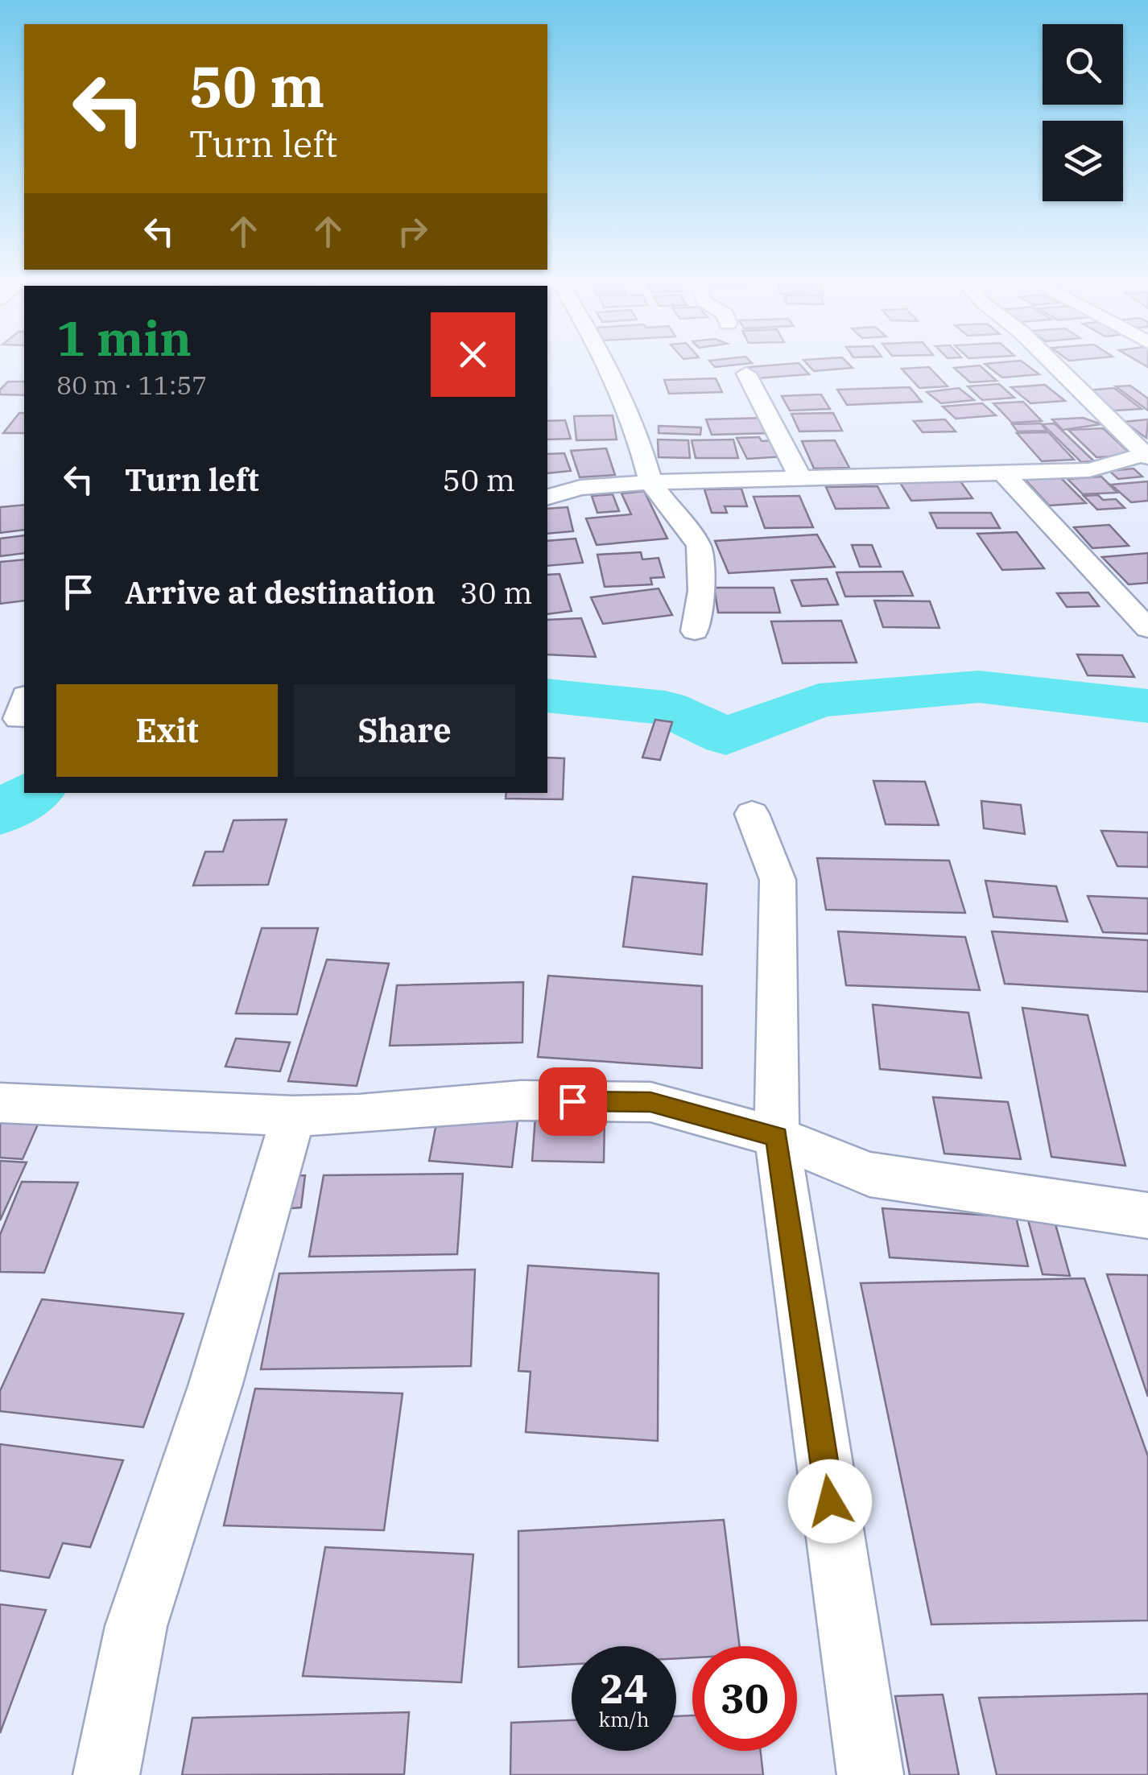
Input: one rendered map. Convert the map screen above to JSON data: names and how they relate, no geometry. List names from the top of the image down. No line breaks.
{"page":{"turn":["50 m","Turn left"],"heading":["1 min","80 m · 11:57"],"list":[{"name":"Turn left","value":"50 m"},{"name":"Arrive at destination","value":"30 m"}],"buttons":["Exit","Share"],"speed":"24 km/h","limit":"30"}}
